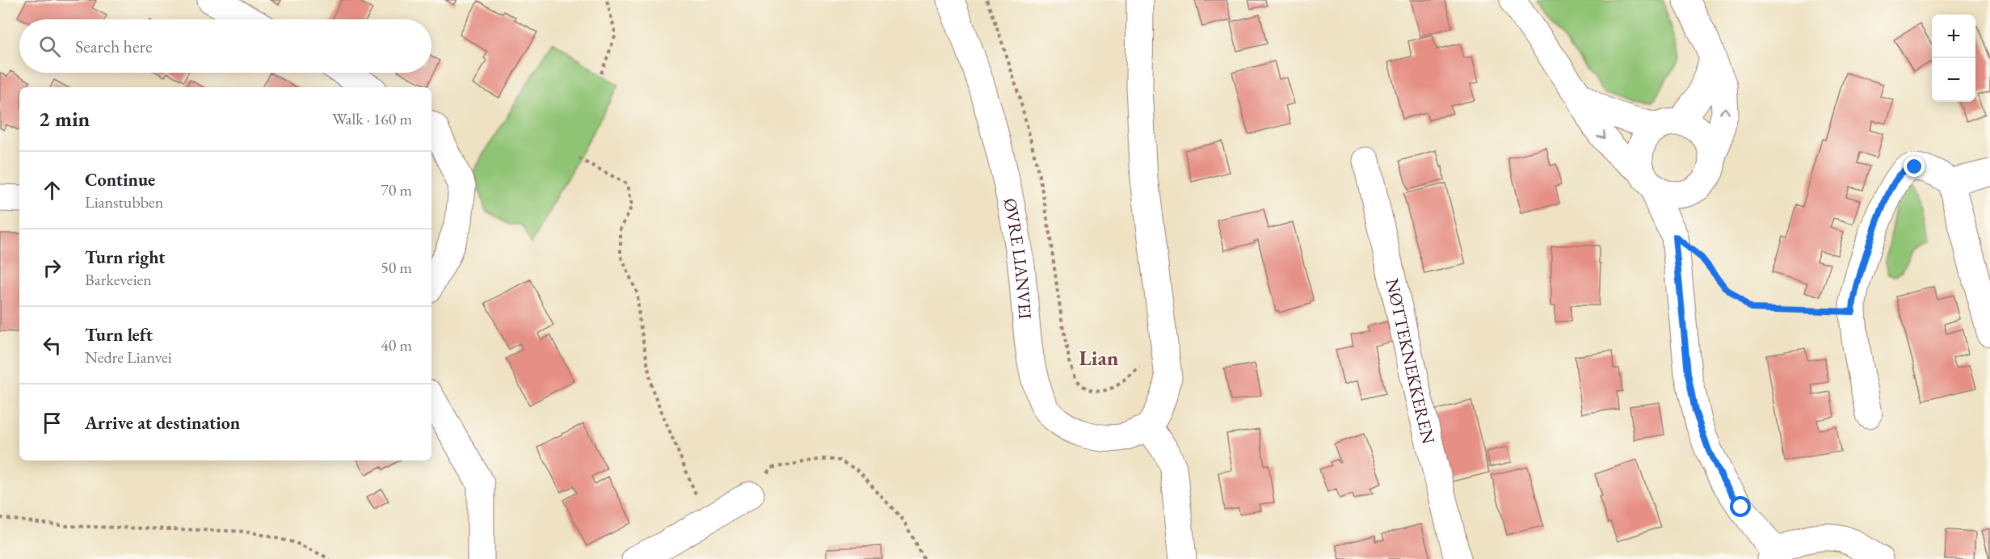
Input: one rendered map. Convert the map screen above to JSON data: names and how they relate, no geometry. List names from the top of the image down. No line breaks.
{"streets":{"street":["ØVRE LIANVEI","NØTTEKNEKKEREN"]},"districts":["Lian"],"page":{"map_buttons":["+","−"],"search":"Search here","heading":["2 min","Walk · 160 m"],"list":[["Continue","Lianstubben","70 m"],["Turn right","Barkeveien","50 m"],["Turn left","Nedre Lianvei","40 m"],"Arrive at destination"]}}
